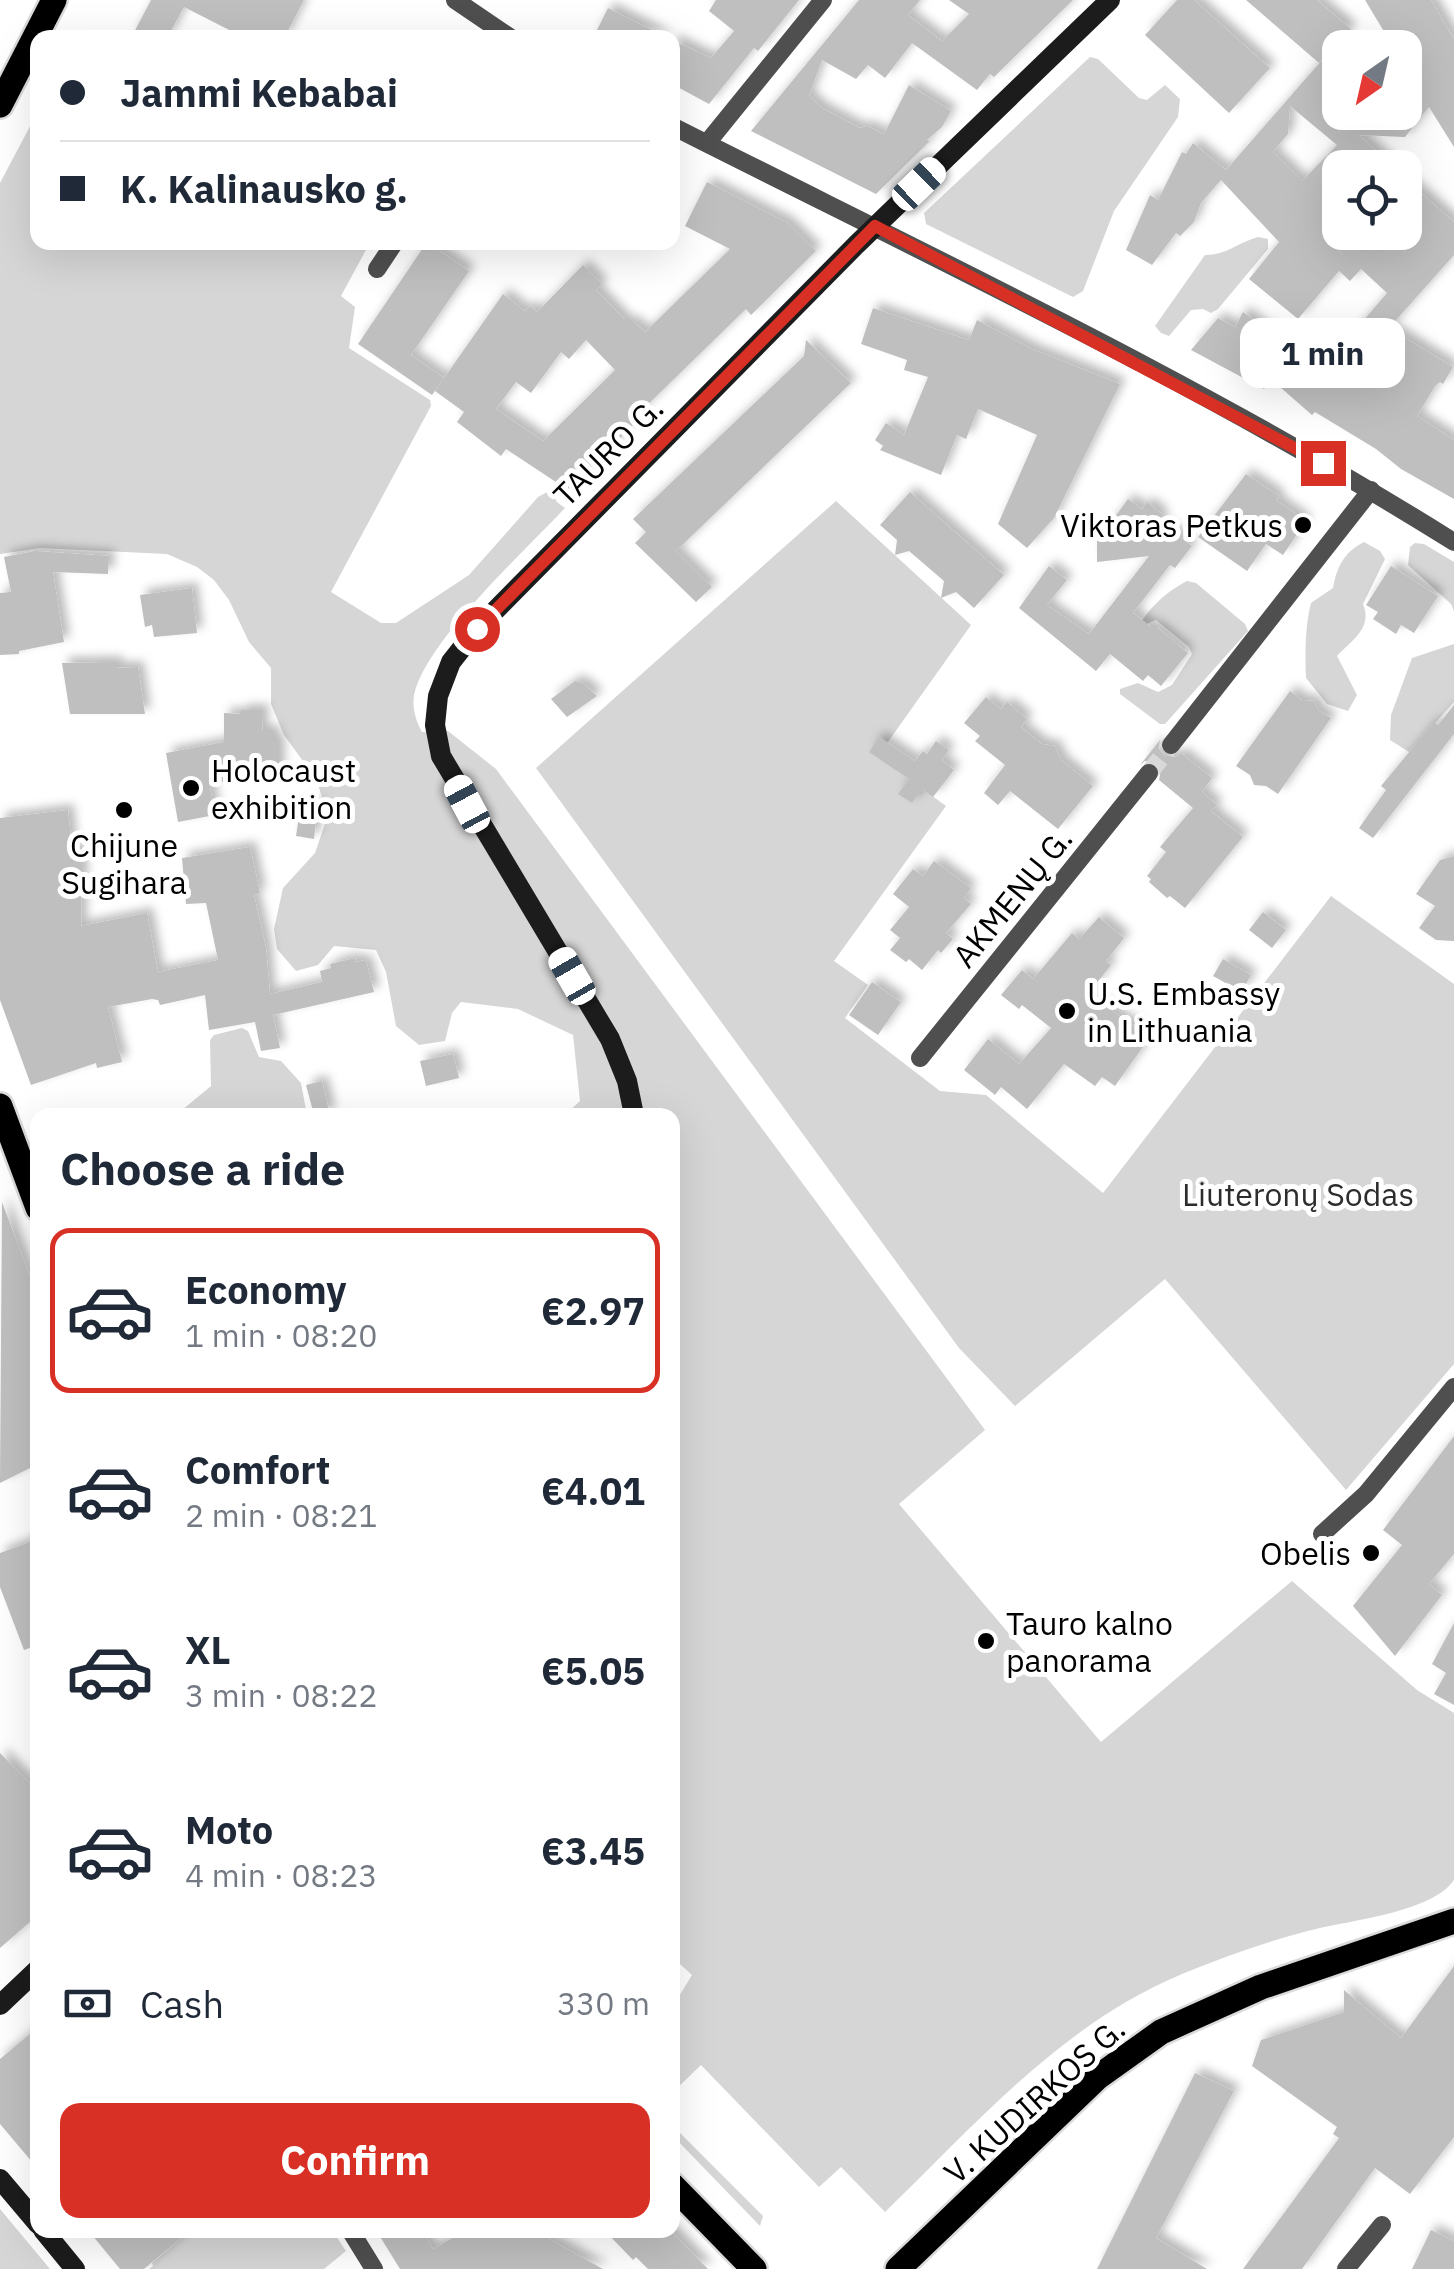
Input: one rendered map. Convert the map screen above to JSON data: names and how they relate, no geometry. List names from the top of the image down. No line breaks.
{"streets":{"main road":["TAURO G.","V. KUDIRKOS G."],"street":["AKMENŲ G."]},"parks":["Liuteronų Sodas"],"places":["Viktoras Petkus","Holocaust exhibition","Chijune Sugihara","U.S. Embassy in Lithuania","Obelis","Tauro kalno panorama"],"north":"bottom left","page":{"banner":["Jammi Kebabai","K. Kalinausko g."],"bubble":"1 min","heading":"Choose a ride","list":[{"name":"Economy","note":"1 min · 08:20","value":"€2.97"},{"name":"Comfort","note":"2 min · 08:21","value":"€4.01"},{"name":"XL","note":"3 min · 08:22","value":"€5.05"},{"name":"Moto","note":"4 min · 08:23","value":"€3.45"}],"pay":["Cash","330 m"],"buttons":"Confirm"}}
